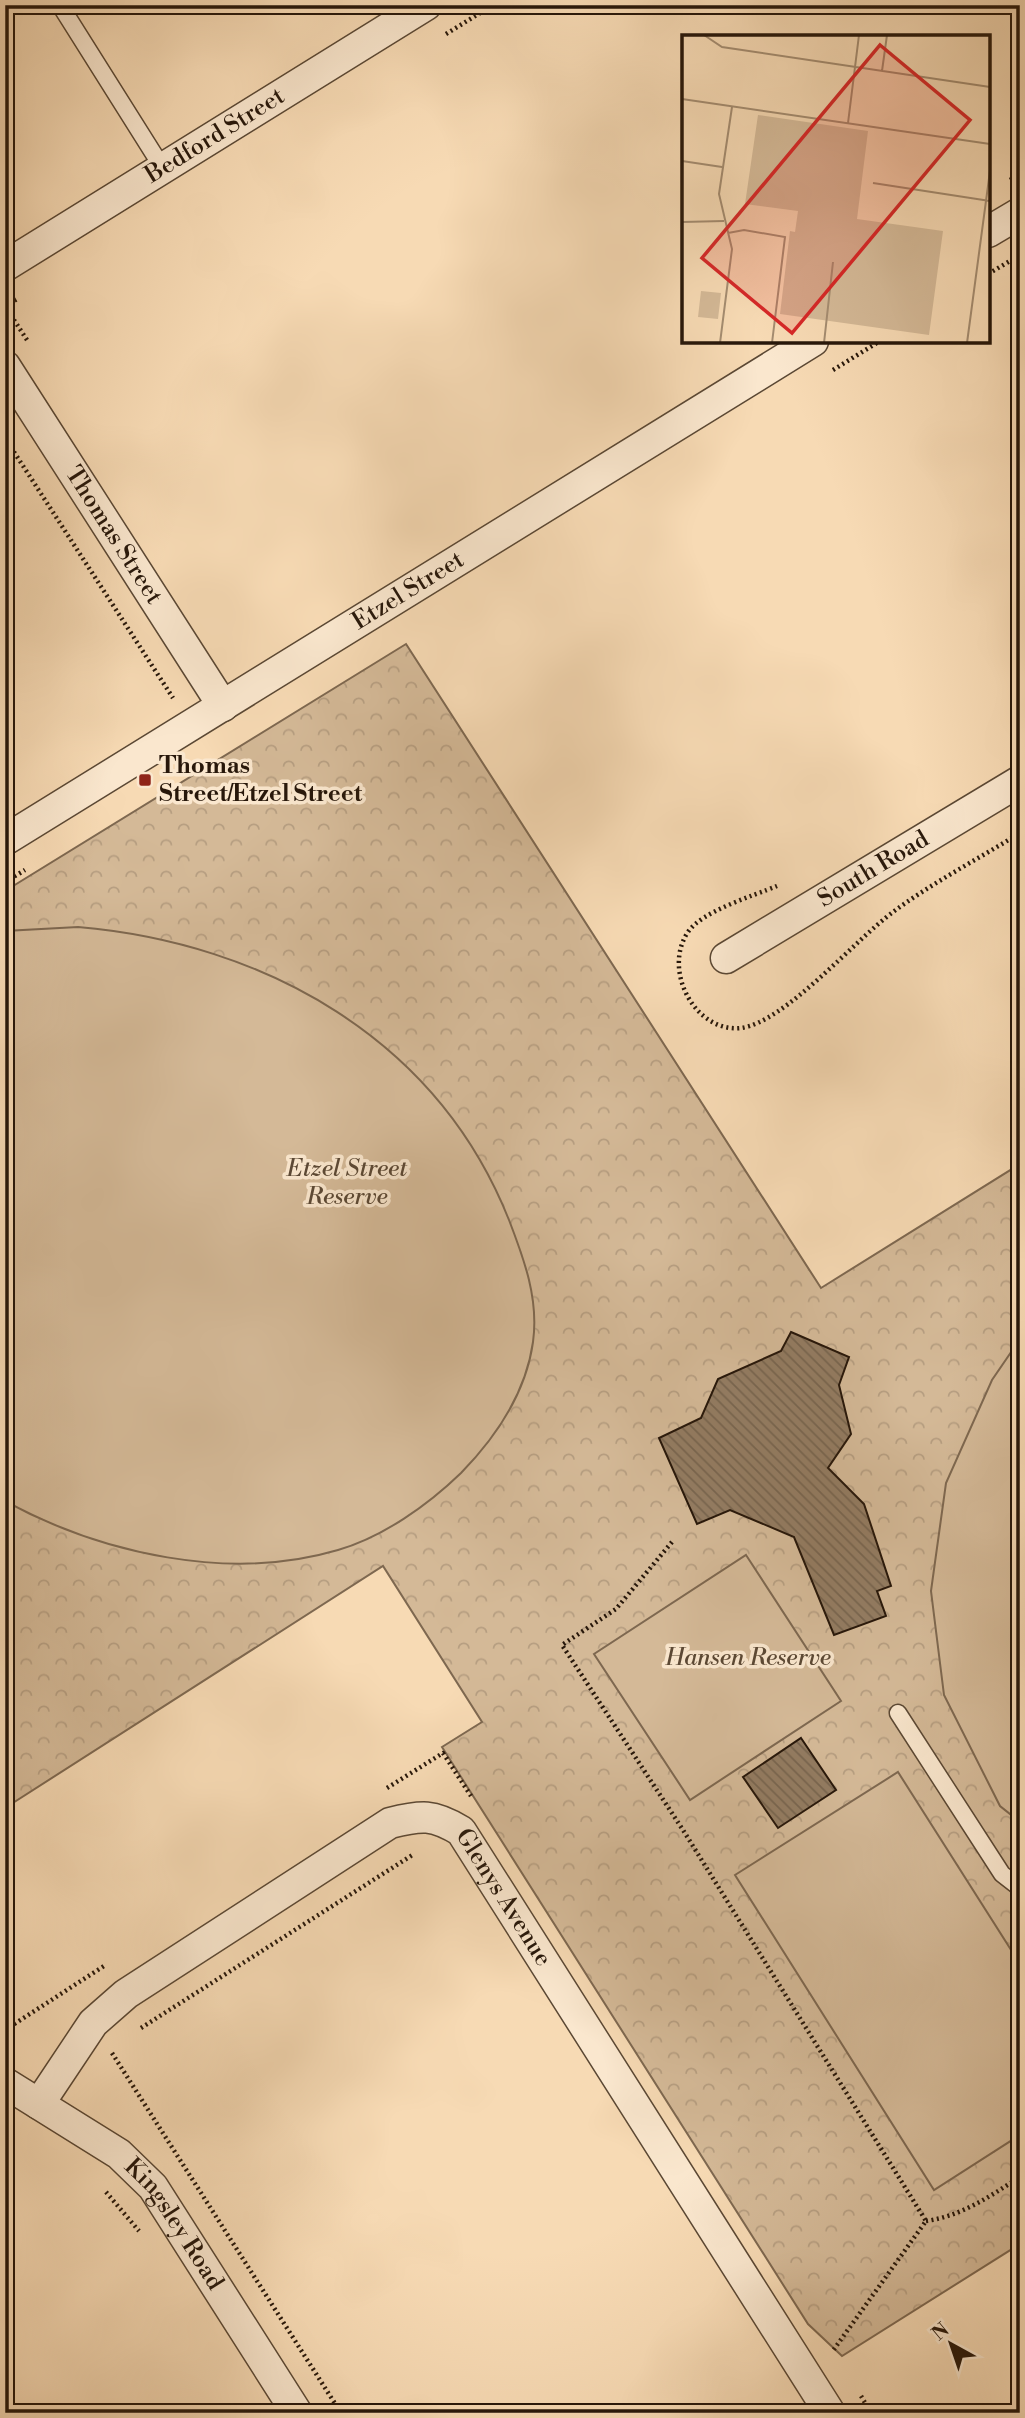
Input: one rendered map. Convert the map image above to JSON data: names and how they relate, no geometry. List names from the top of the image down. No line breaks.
{"streets":{"street":["Bedford Street","Thomas Street","Etzel Street","South Road","Glenys Avenue","Kingsley Road"]},"crossings":[["Thomas Street","Etzel Street"],["Glenys Avenue","Kingsley Road"]],"parks":["Etzel Street Reserve","Hansen Reserve"],"places":{"transit":["Thomas Street/Etzel Street"]},"north":"top left"}
